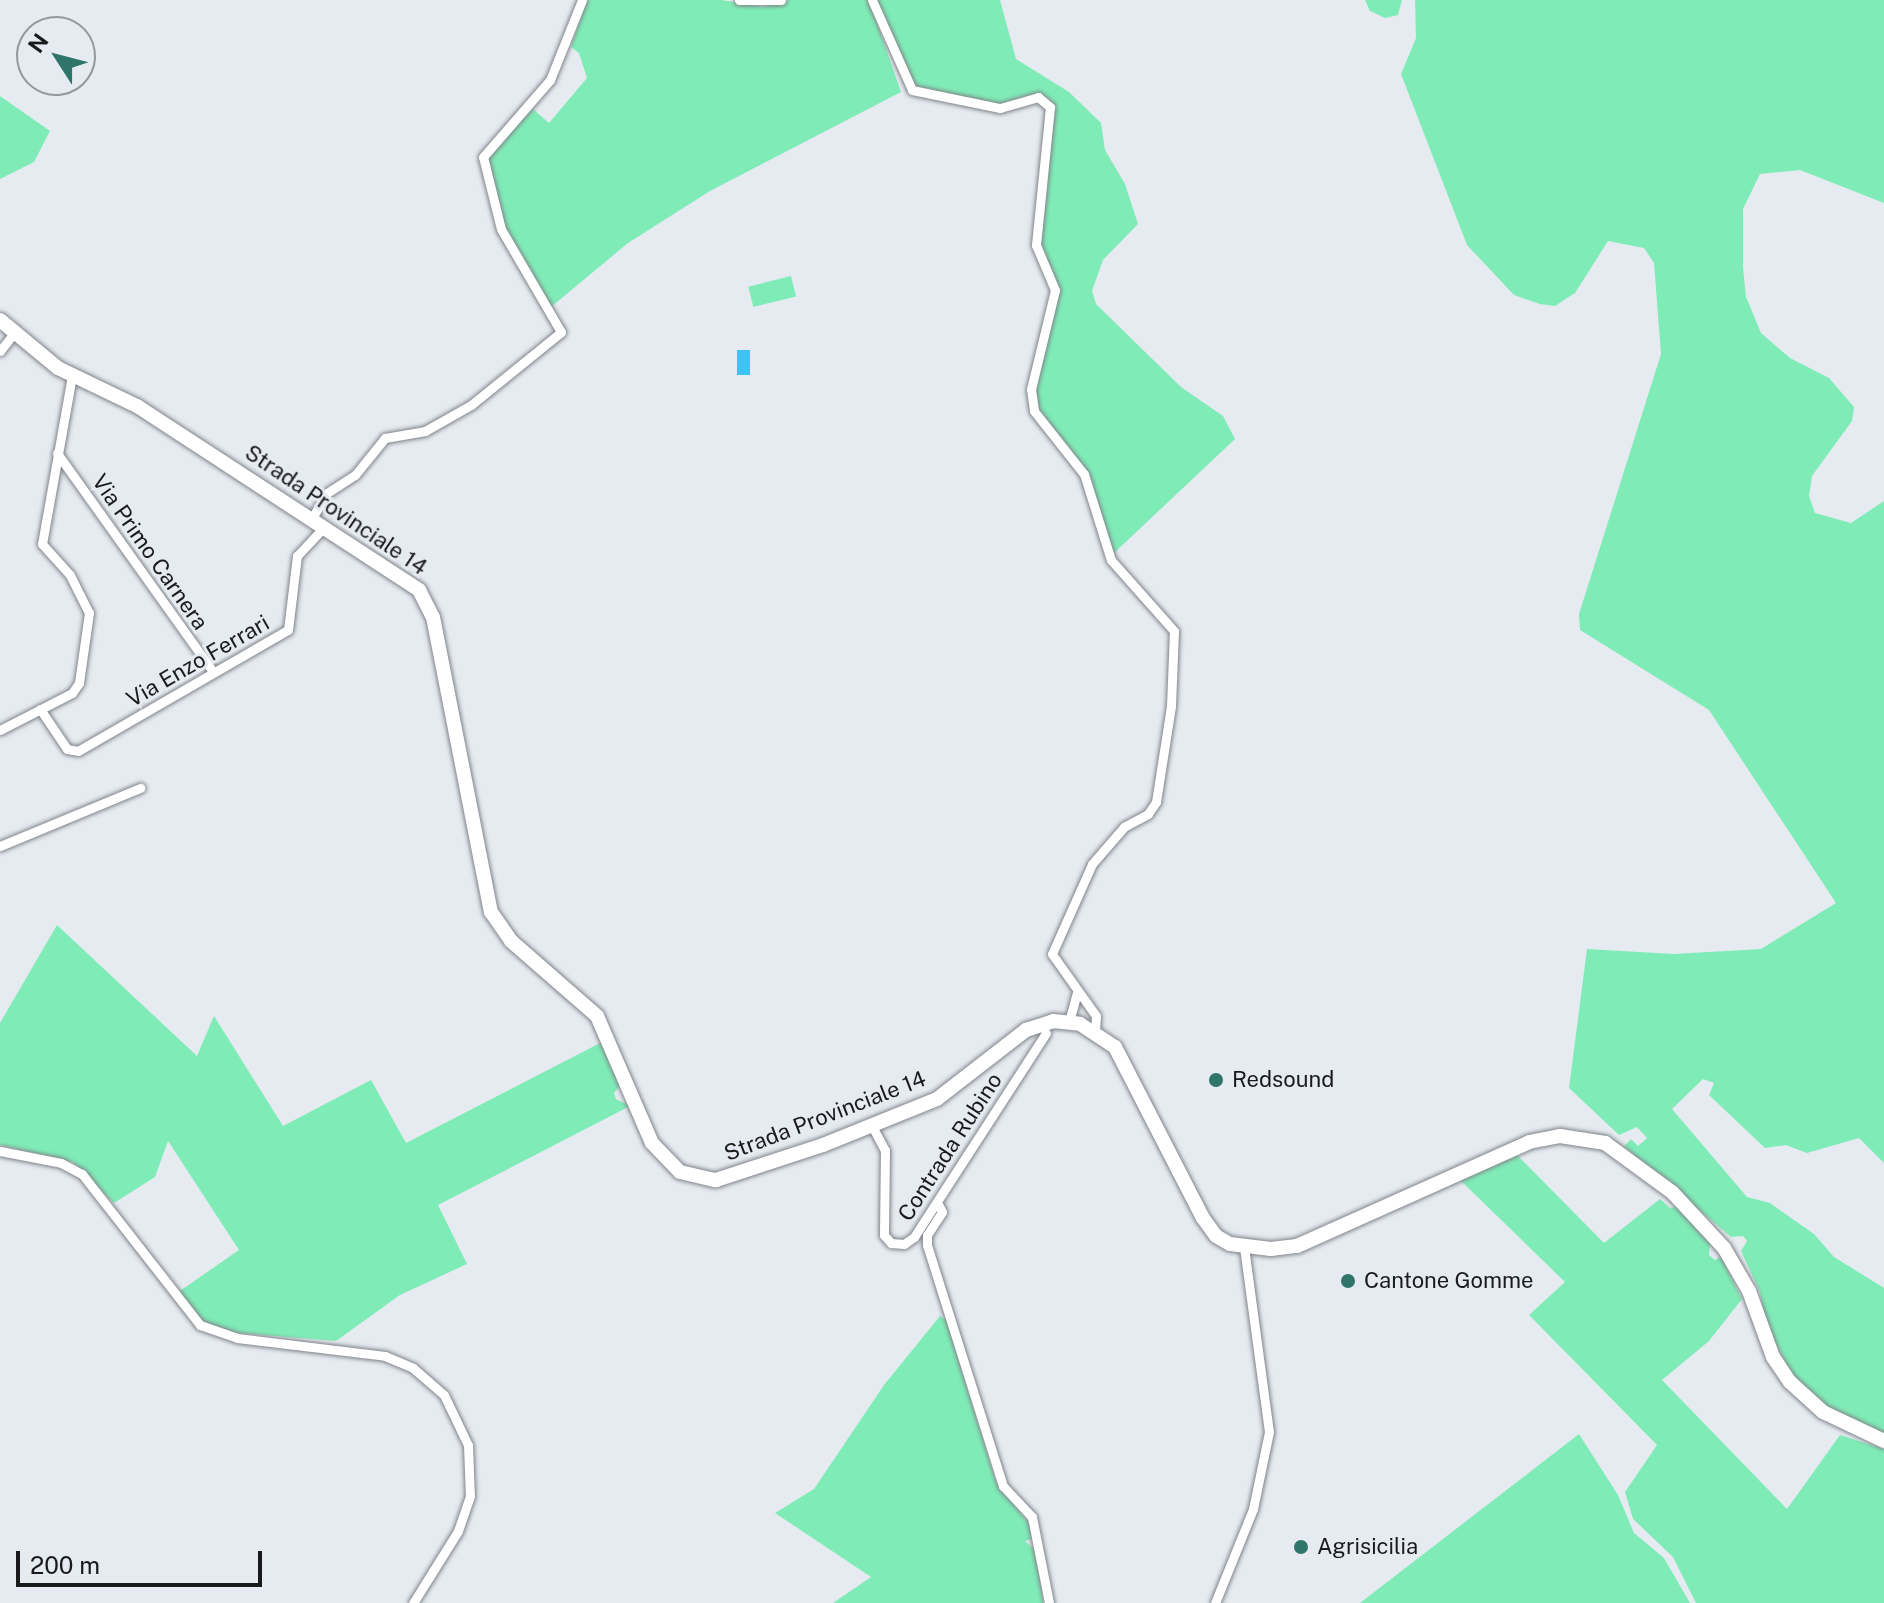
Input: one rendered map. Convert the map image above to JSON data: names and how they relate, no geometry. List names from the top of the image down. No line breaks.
{"streets":{"main road":["Strada Provinciale 14"],"street":["Via Primo Carnera","Via Enzo Ferrari","Contrada Rubino"]},"crossings":[["Strada Provinciale 14","Via Enzo Ferrari"],["Strada Provinciale 14","Contrada Rubino"],["Via Primo Carnera","Via Enzo Ferrari"]],"places":["Redsound","Cantone Gomme","Agrisicilia"],"scale_bar":"200 m","north":"top left"}
